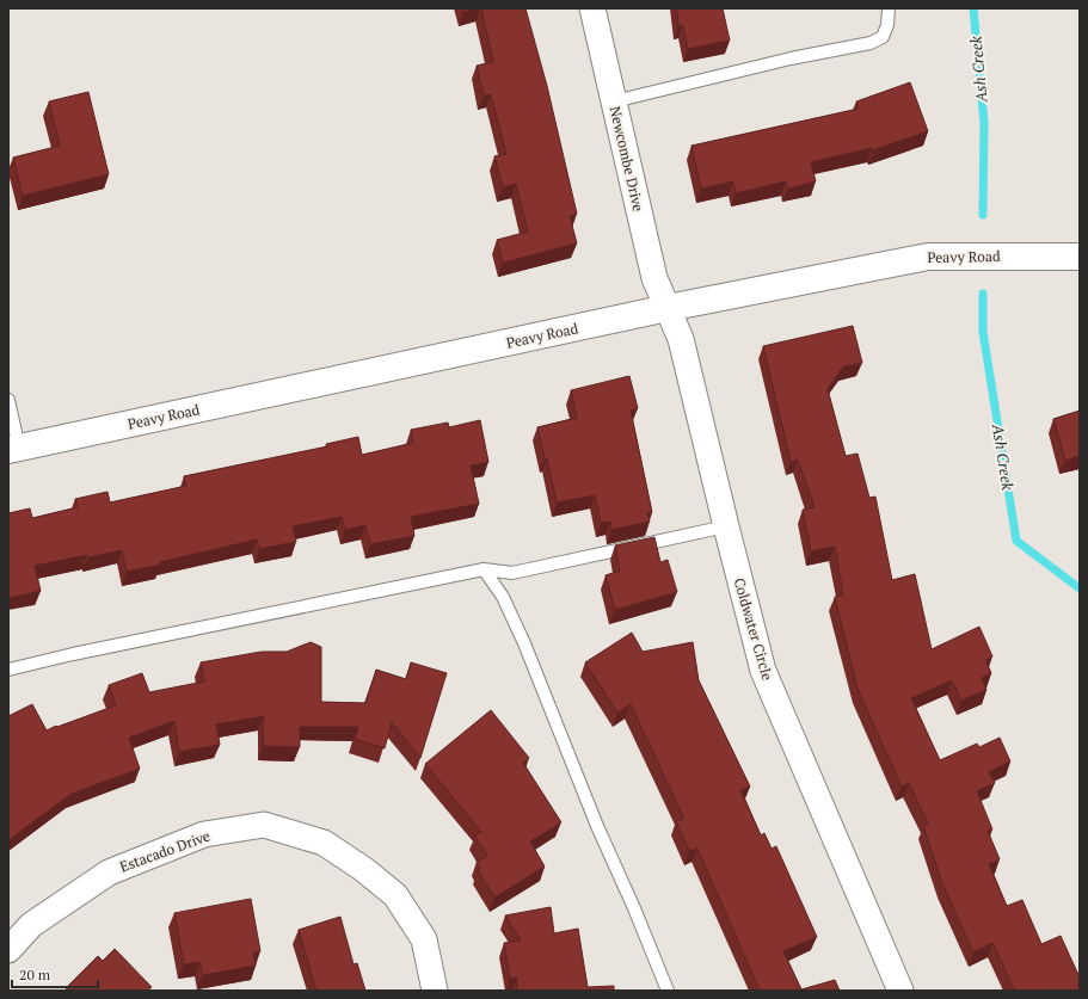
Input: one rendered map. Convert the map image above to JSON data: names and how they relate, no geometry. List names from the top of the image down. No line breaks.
{"streets":{"street":["Newcombe Drive","Peavy Road","Coldwater Circle","Estacado Drive"]},"crossings":[["Newcombe Drive","Peavy Road"],["Newcombe Drive","Coldwater Circle"],["Peavy Road","Coldwater Circle"]],"water":["Ash Creek"],"scale_bar":"20 m"}
